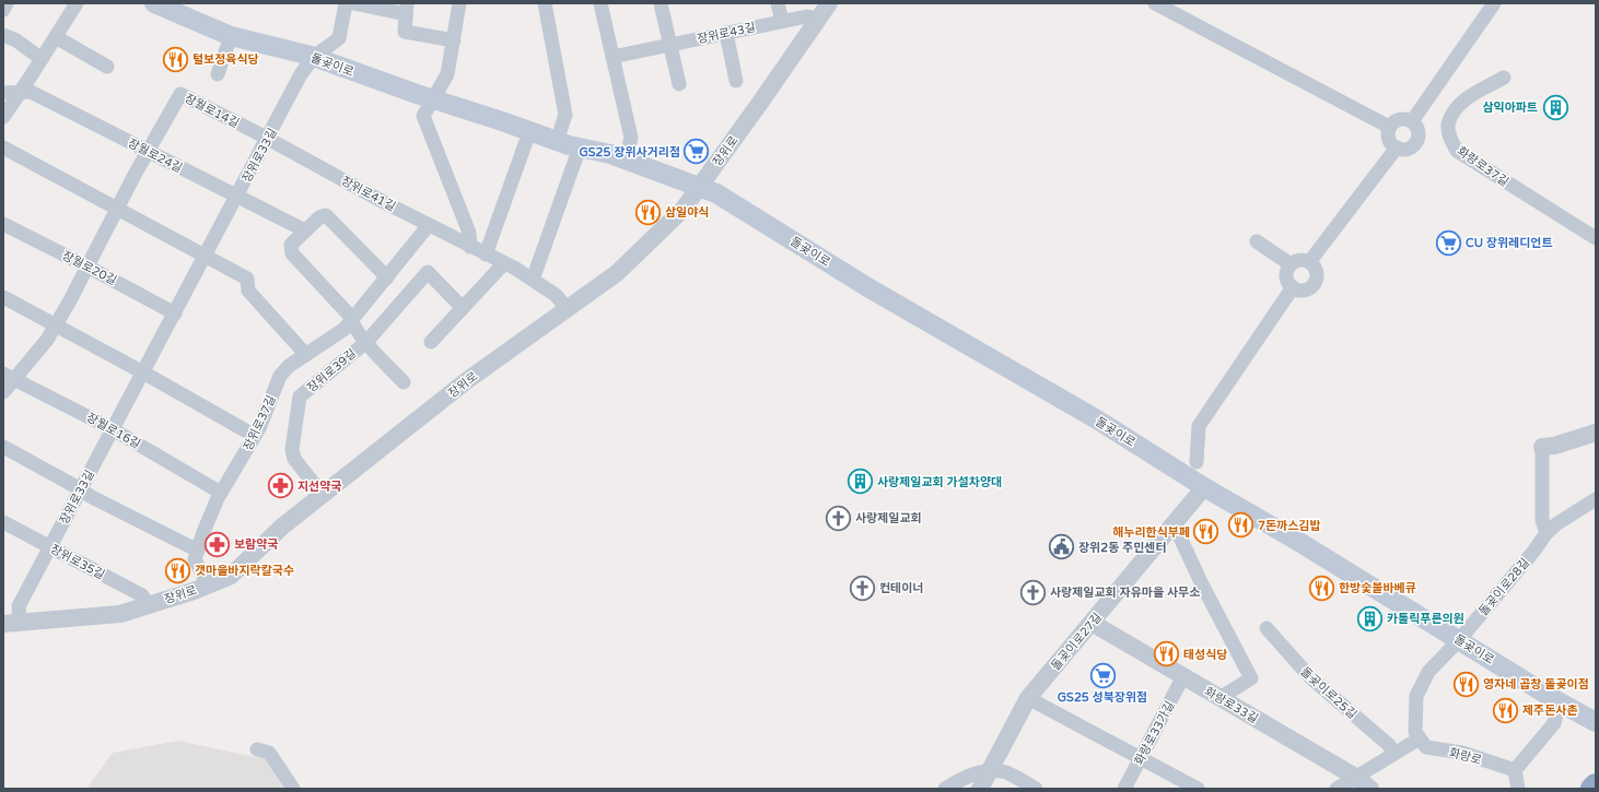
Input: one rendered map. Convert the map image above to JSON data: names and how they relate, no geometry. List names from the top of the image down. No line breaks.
{"streets":{"main road":["돌곶이로"],"street":["장위로43길","장월로14길","장위로","장월로24길","장위로33길","화랑로37길","장위로41길","장월로20길","장위로39길","장위로37길","장월로16길","장위로35길","돌곶이로28길","돌곶이로27길","돌곶이로25길","화랑로33길","화랑로33가길","화랑로"]},"crossings":[["장위로43길","장위로"],["돌곶이로","장위로"],["돌곶이로","장위로33길"],["돌곶이로","돌곶이로28길"],["돌곶이로","돌곶이로27길"],["장월로14길","장월로24길"],["장월로14길","장위로33길"],["장월로14길","장위로41길"],["장월로14길","장월로20길"],["장월로14길","장월로16길"],["장위로","장위로33길"],["장위로","장위로41길"],["장위로","장위로39길"],["장위로","장위로37길"],["장위로","장위로35길"],["장월로24길","장위로33길"],["장위로33길","장위로41길"],["장위로33길","장월로20길"],["장위로33길","장월로16길"],["장위로33길","장위로35길"],["장위로41길","장위로37길"],["장위로37길","장월로16길"],["돌곶이로27길","화랑로33길"],["화랑로33길","화랑로33가길"]],"places":{"restaurant":["털보정육식당","삼일야식","7돈까스김밥","해누리한식부페","갯마을바지락칼국수","한방숯불바베큐","태성식당","영자네 곱창 돌곶이점","제주돈사촌"],"building":["삼익아파트","사랑제일교회 가설차양대","카톨릭푸른의원"],"supermarket":["GS25 장위사거리점","CU 장위레디언트","GS25 성북장위점"],"pharmacy":["지선약국","보람약국"],"church":["사랑제일교회","컨테이너","사랑제일교회 자유마을 사무소"],"public building":["장위2동 주민센터"]}}
